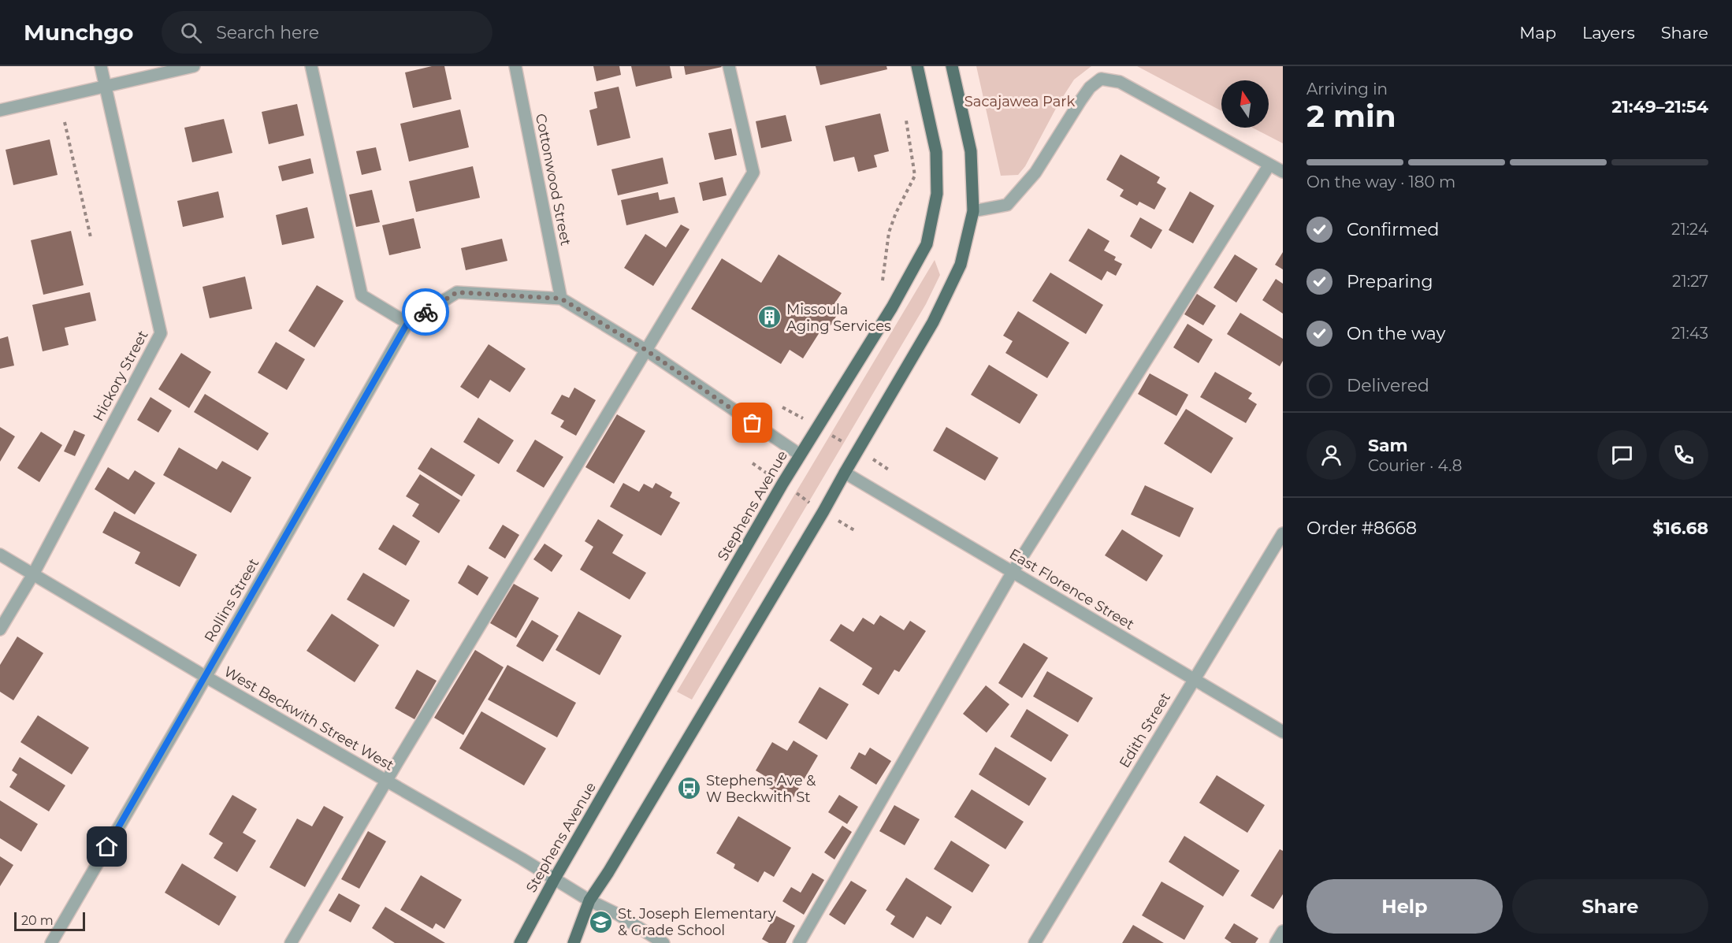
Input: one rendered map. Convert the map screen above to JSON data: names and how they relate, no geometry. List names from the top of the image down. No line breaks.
{"streets":{"main road":["Stephens Avenue"],"street":["Cottonwood Street","Hickory Street","East Florence Street","Rollins Street","West Beckwith Street West","Edith Street"]},"crossings":[["Cottonwood Street","Rollins Street"],["Hickory Street","West Beckwith Street West"],["Stephens Avenue","West Beckwith Street West"],["East Florence Street","Edith Street"],["Rollins Street","West Beckwith Street West"]],"parks":["Sacajawea Park"],"places":{"building":["Missoula Aging Services"],"bus stop":["Stephens Ave & W Beckwith St"],"school or university":["St. Joseph Elementary & Grade School"]},"scale_bar":"20 m","north":"top","page":{"header":"Munchgo","search":"Search here","nav":["Map","Layers","Share"],"heading":["2 min","Arriving in","21:49–21:54"],"panel":["Sam","Courier · 4.8","Order #8668","$16.68"],"bar":"On the way · 180 m","list":[["Confirmed","21:24"],["Preparing","21:27"],["On the way","21:43"],"Delivered"],"buttons":["Help","Share"],"scale":"20 m"}}
